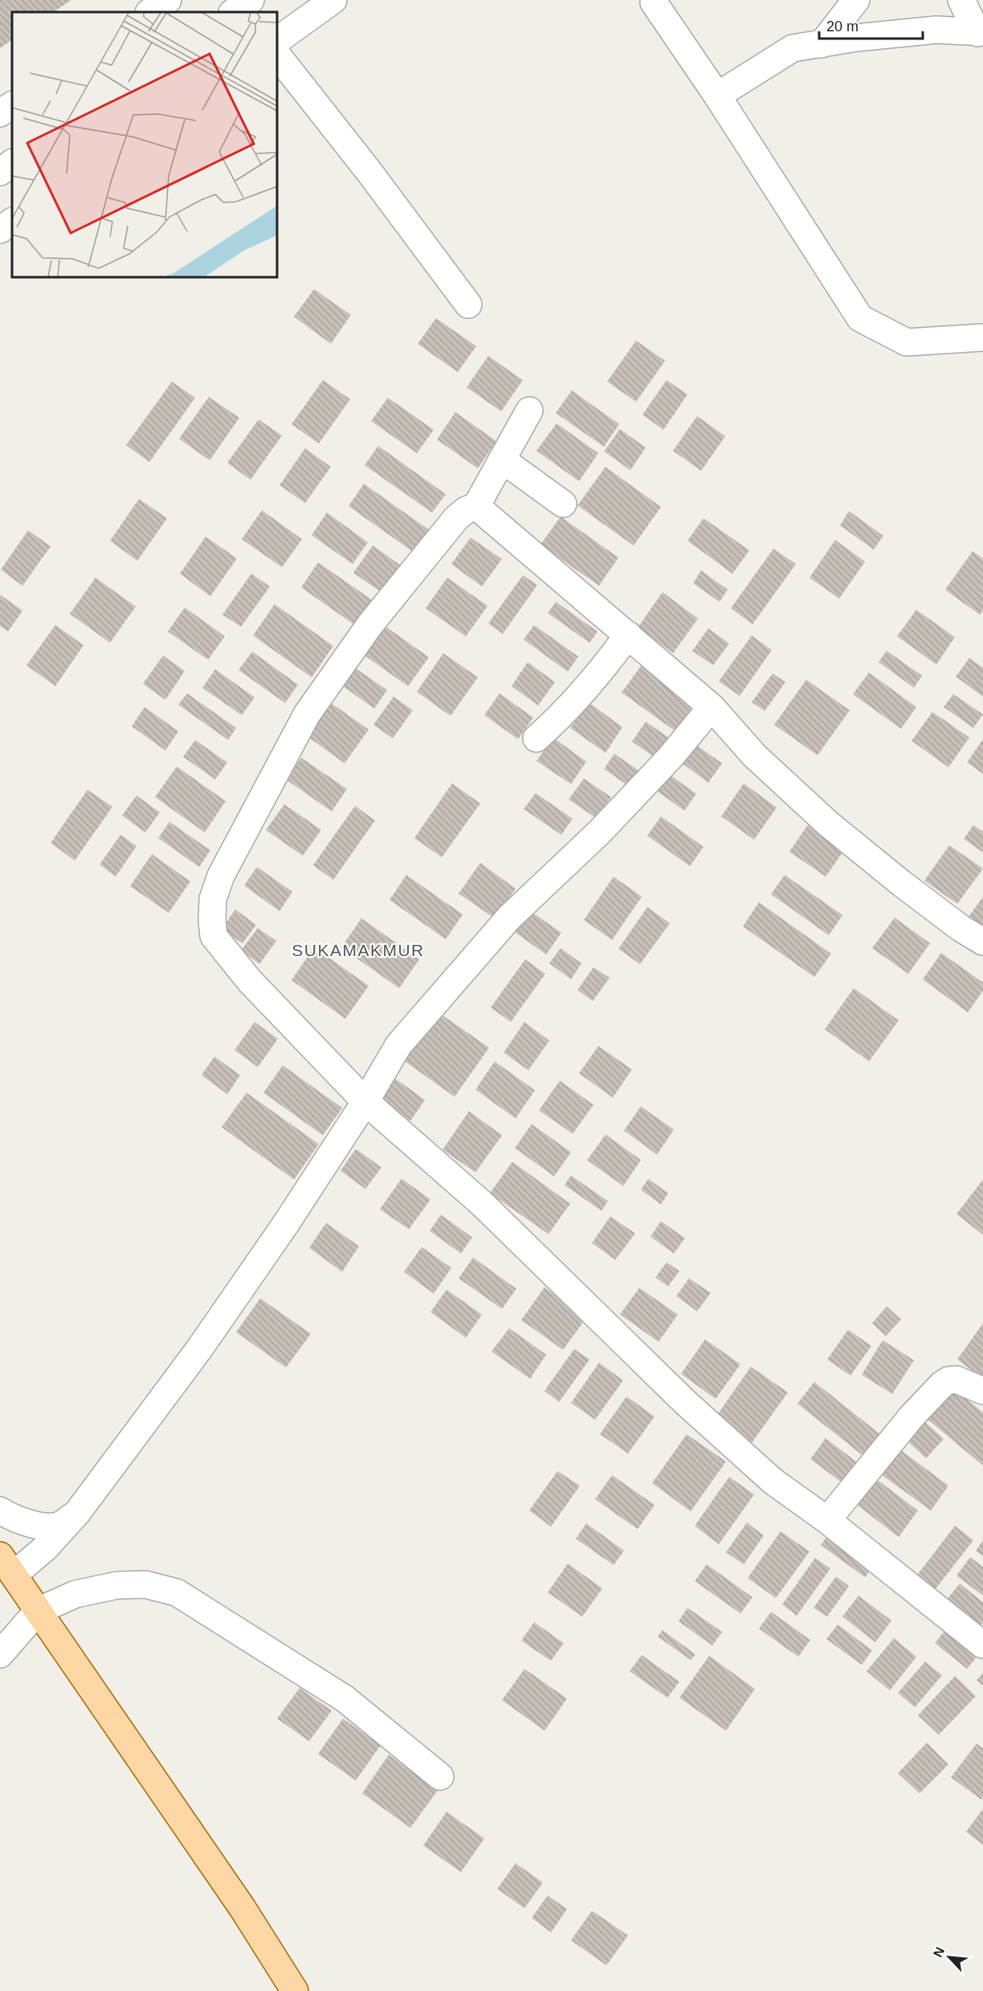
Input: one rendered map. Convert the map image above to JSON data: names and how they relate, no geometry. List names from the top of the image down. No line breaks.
{"districts":["SUKAMAKMUR"],"scale_bar":"20 m","north":"top left"}
